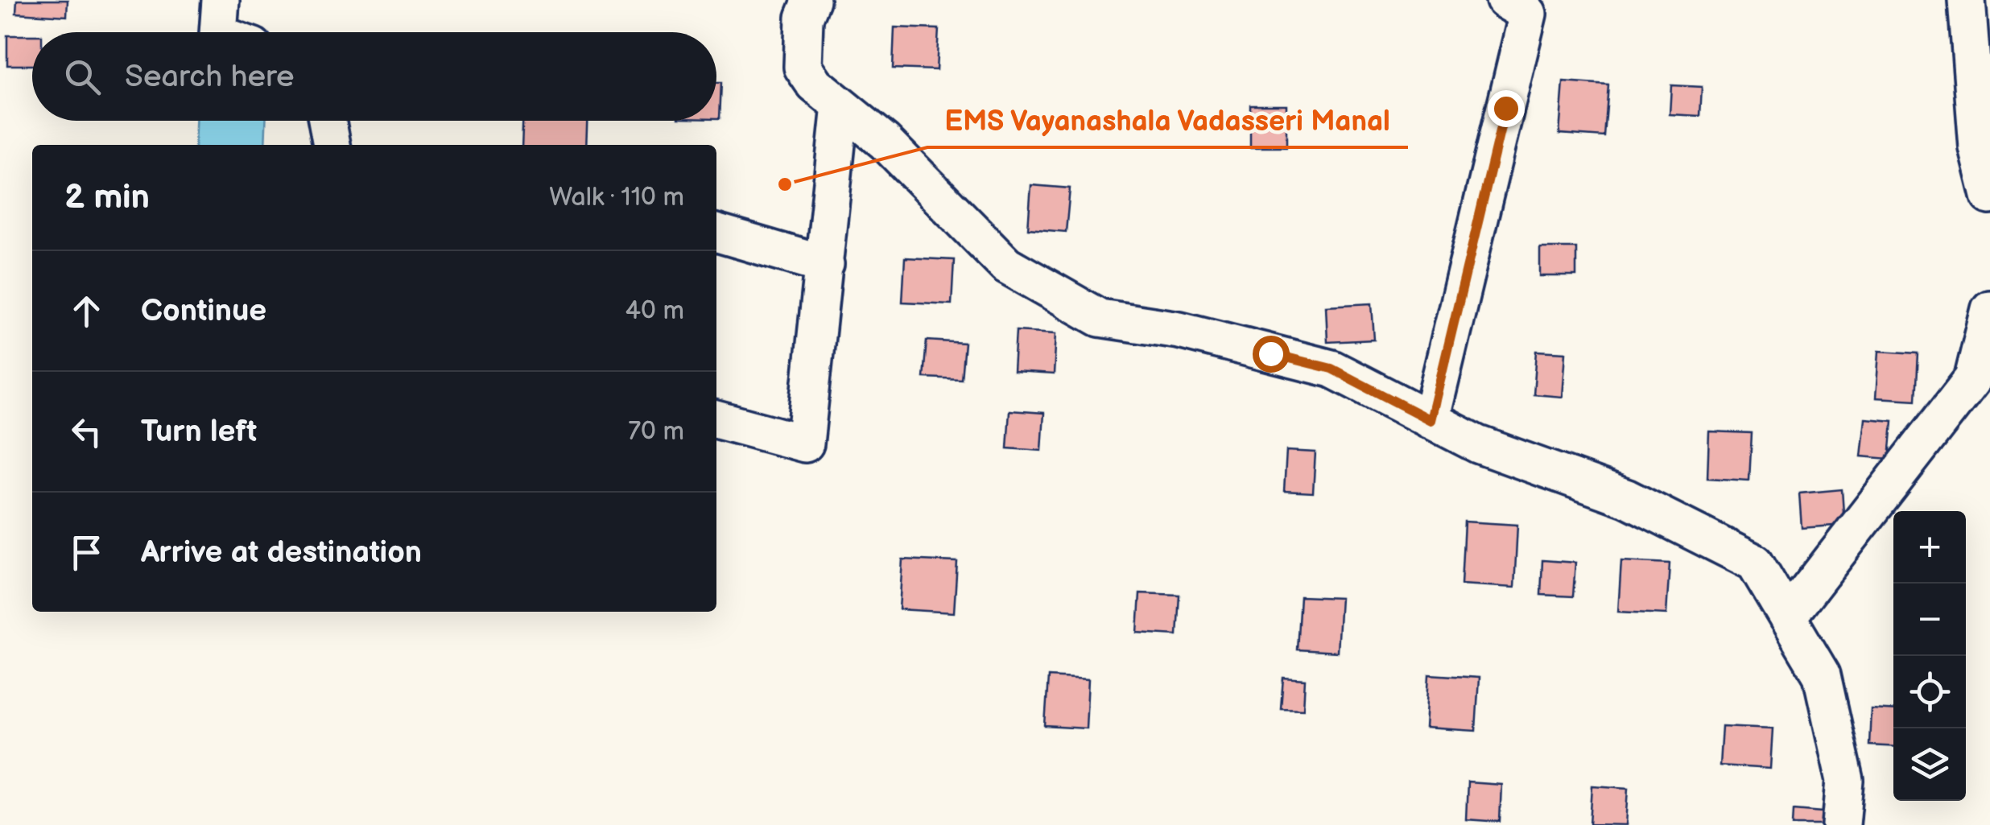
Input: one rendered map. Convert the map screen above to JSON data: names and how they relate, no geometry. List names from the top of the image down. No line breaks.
{"places":["EMS Vayanashala Vadasseri Manal"],"page":{"search":"Search here","heading":["2 min","Walk · 110 m"],"list":[["Continue","40 m"],["Turn left","70 m"],"Arrive at destination"],"map_buttons":["+","−"]}}
